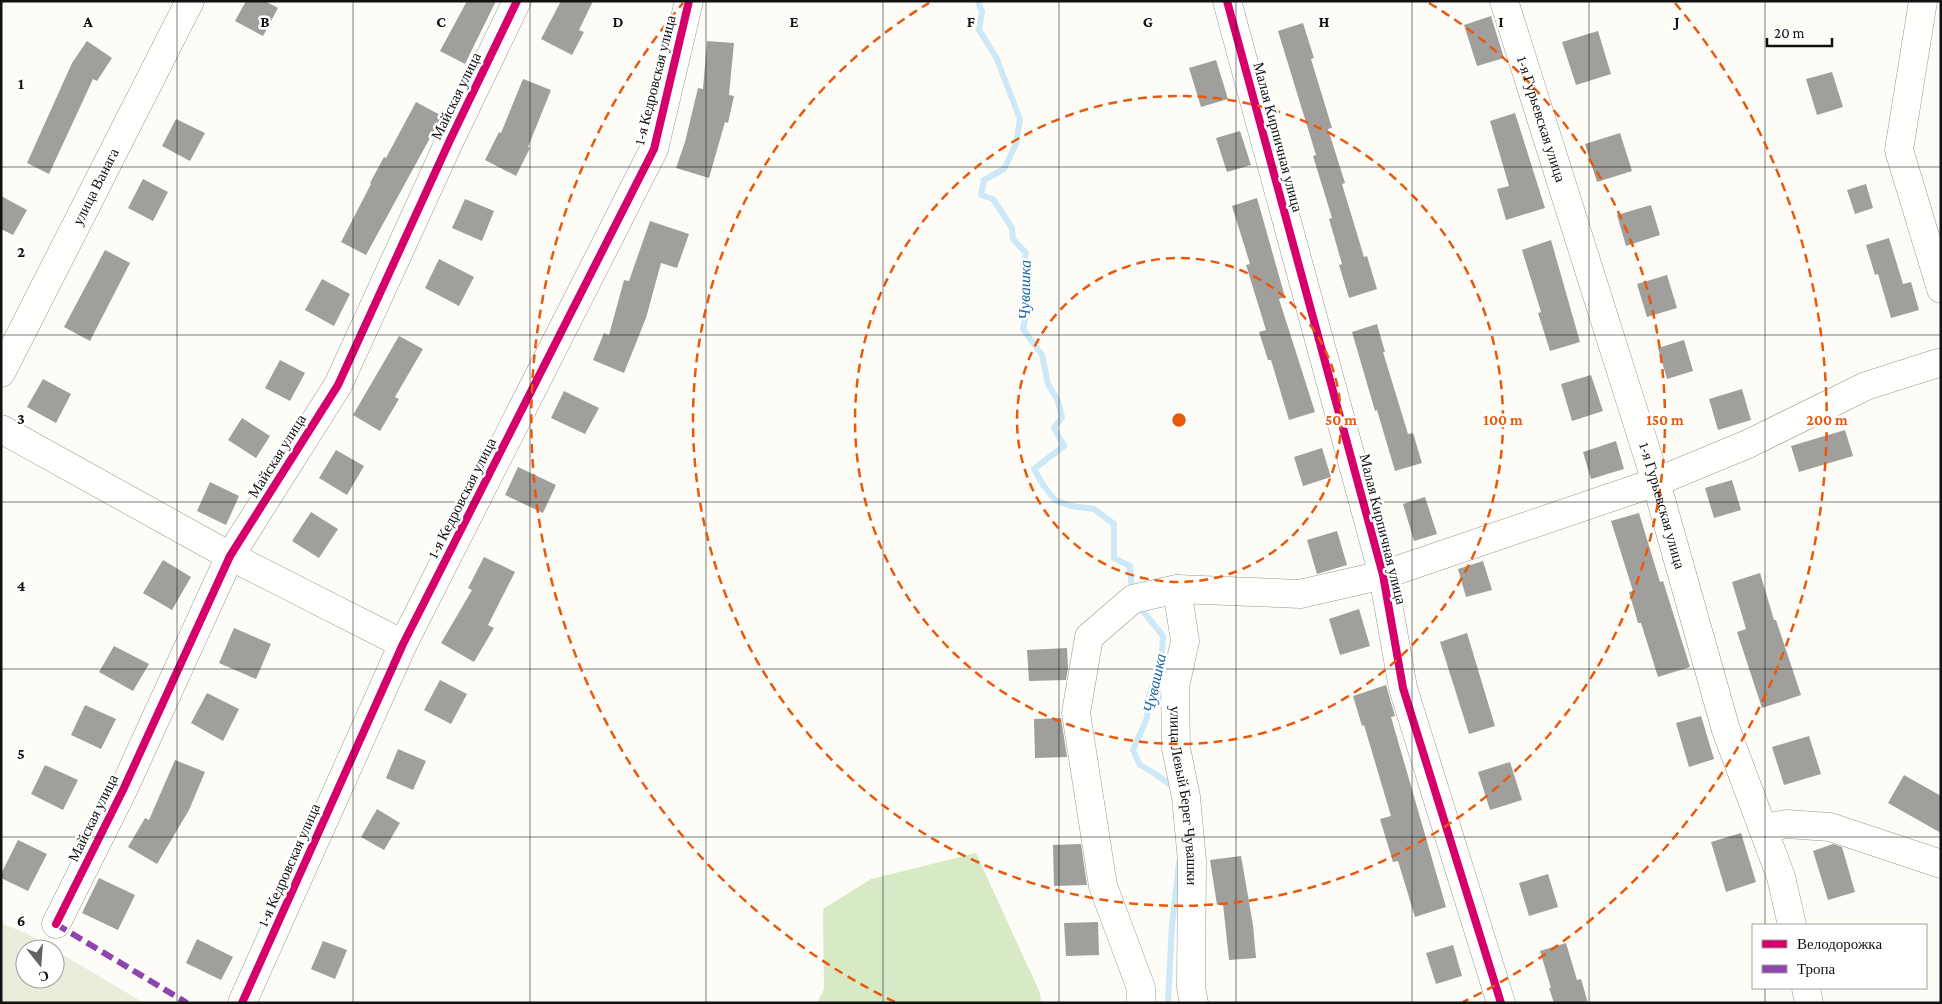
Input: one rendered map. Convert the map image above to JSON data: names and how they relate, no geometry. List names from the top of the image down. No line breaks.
{"streets":{"street":["1-я Кедровская улица","Майская улица","1-я Гурьевская улица","Малая Кирпичная улица","улица Ванага","улица Левый Берег Чувашки"]},"water":["Чувашка"],"legend":["Велодорожка","Тропа"],"scale_bar":"20 m","north":"bottom","grid":{"columns":["A","B","C","D","E","F","G","H","I","J"],"rows":["1","2","3","4","5","6"]},"rings":["50 m","100 m","150 m","200 m"]}
